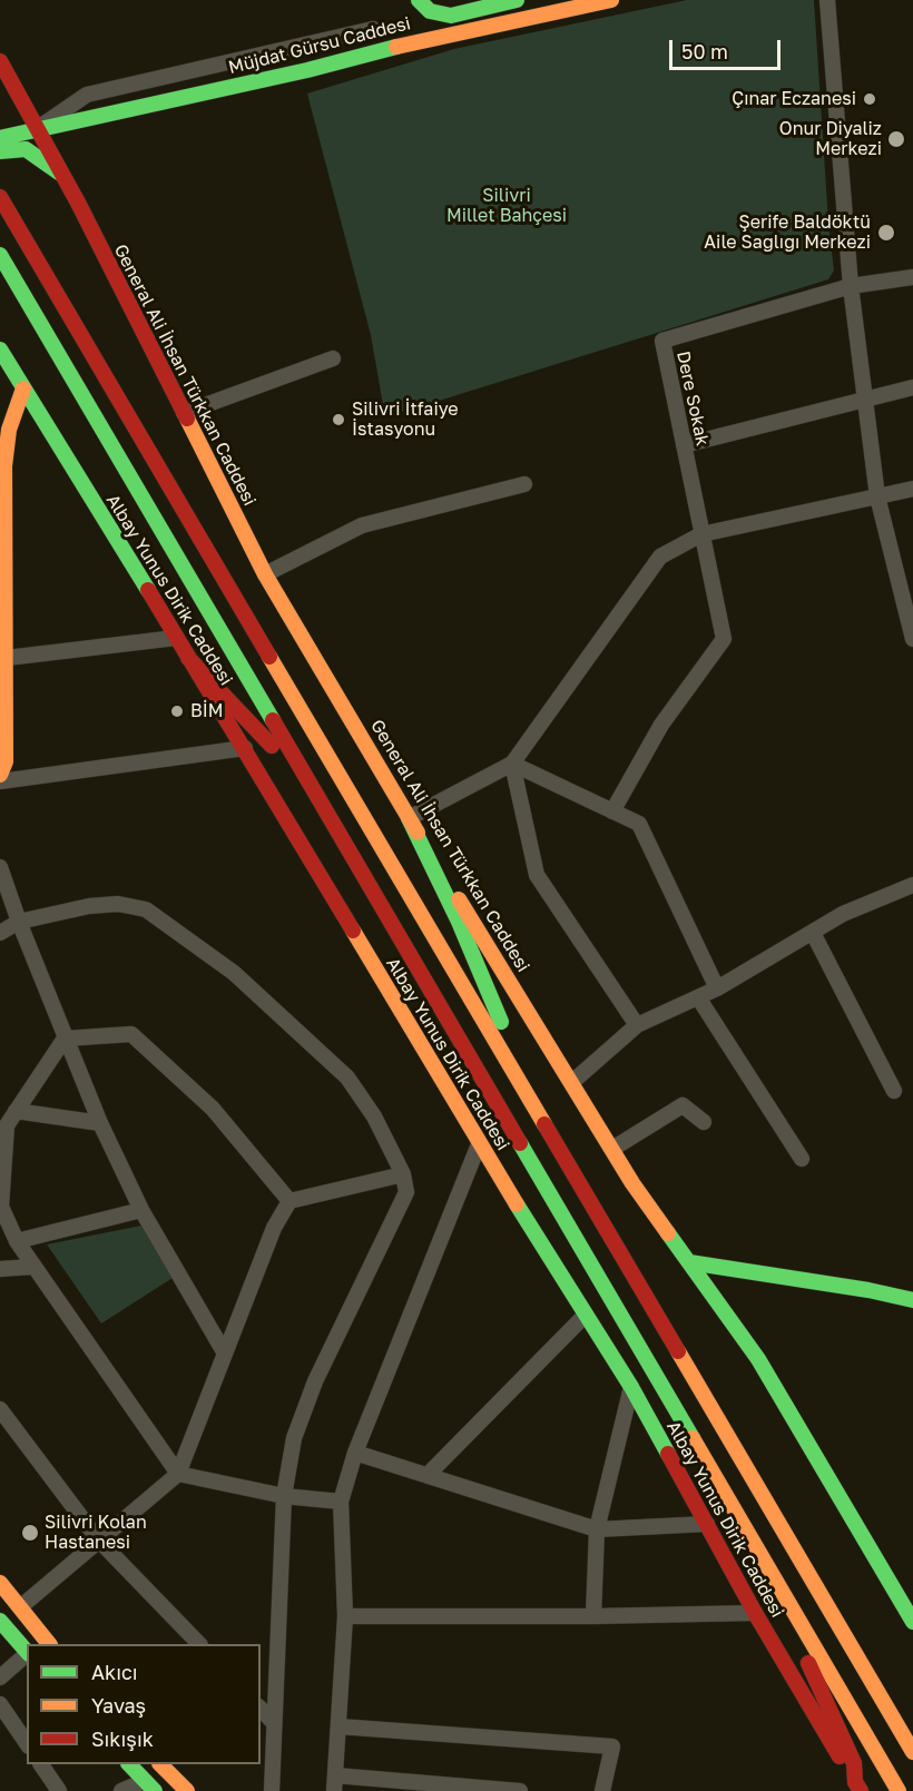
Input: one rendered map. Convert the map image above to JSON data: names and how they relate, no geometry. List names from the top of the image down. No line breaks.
{"streets":{"main road":["Müjdat Gürsu Caddesi","General Ali İhsan Türkkan Caddesi","Albay Yunus Dirik Caddesi"],"street":["Dere Sokak"]},"crossings":[["Müjdat Gürsu Caddesi","General Ali İhsan Türkkan Caddesi"]],"parks":["Silivri Millet Bahçesi"],"places":["Çınar Eczanesi","Onur Diyaliz Merkezi","Şerife Baldöktü Aile Sağlığı Merkezi","Silivri İtfaiye İstasyonu","BİM","Silivri Kolan Hastanesi"],"legend":["Akıcı","Yavaş","Sıkışık"],"scale_bar":"50 m"}
